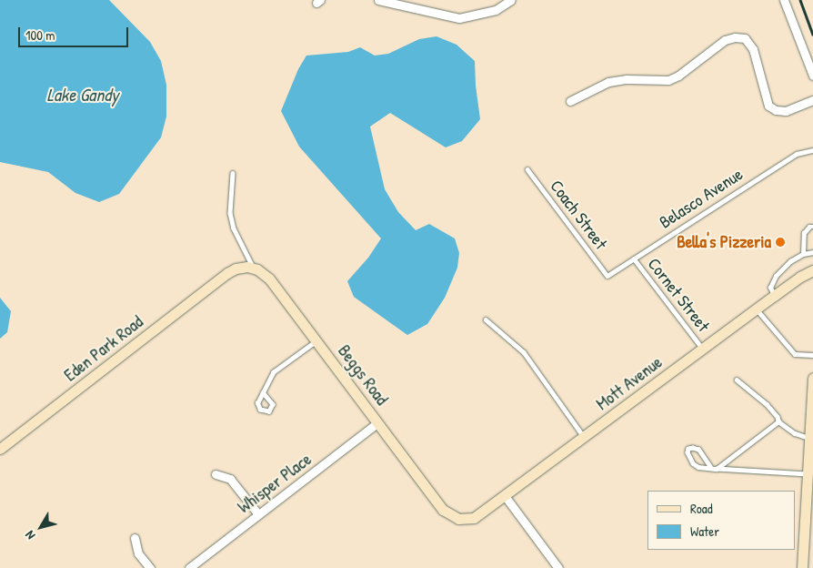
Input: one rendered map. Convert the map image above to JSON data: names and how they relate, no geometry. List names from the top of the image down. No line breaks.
{"streets":{"street":["Eden Park Road","Beggs Road","Mott Avenue","Whisper Place"],"lane":["Belasco Avenue","Coach Street","Cornet Street"]},"crossings":[["Belasco Avenue","Coach Street"],["Belasco Avenue","Cornet Street"],["Cornet Street","Mott Avenue"],["Eden Park Road","Beggs Road"],["Beggs Road","Mott Avenue"],["Beggs Road","Whisper Place"]],"water":["Lake Gandy"],"places":["Bella's Pizzeria"],"legend":["Road","Water"],"scale_bar":"100 m","north":"bottom left"}
